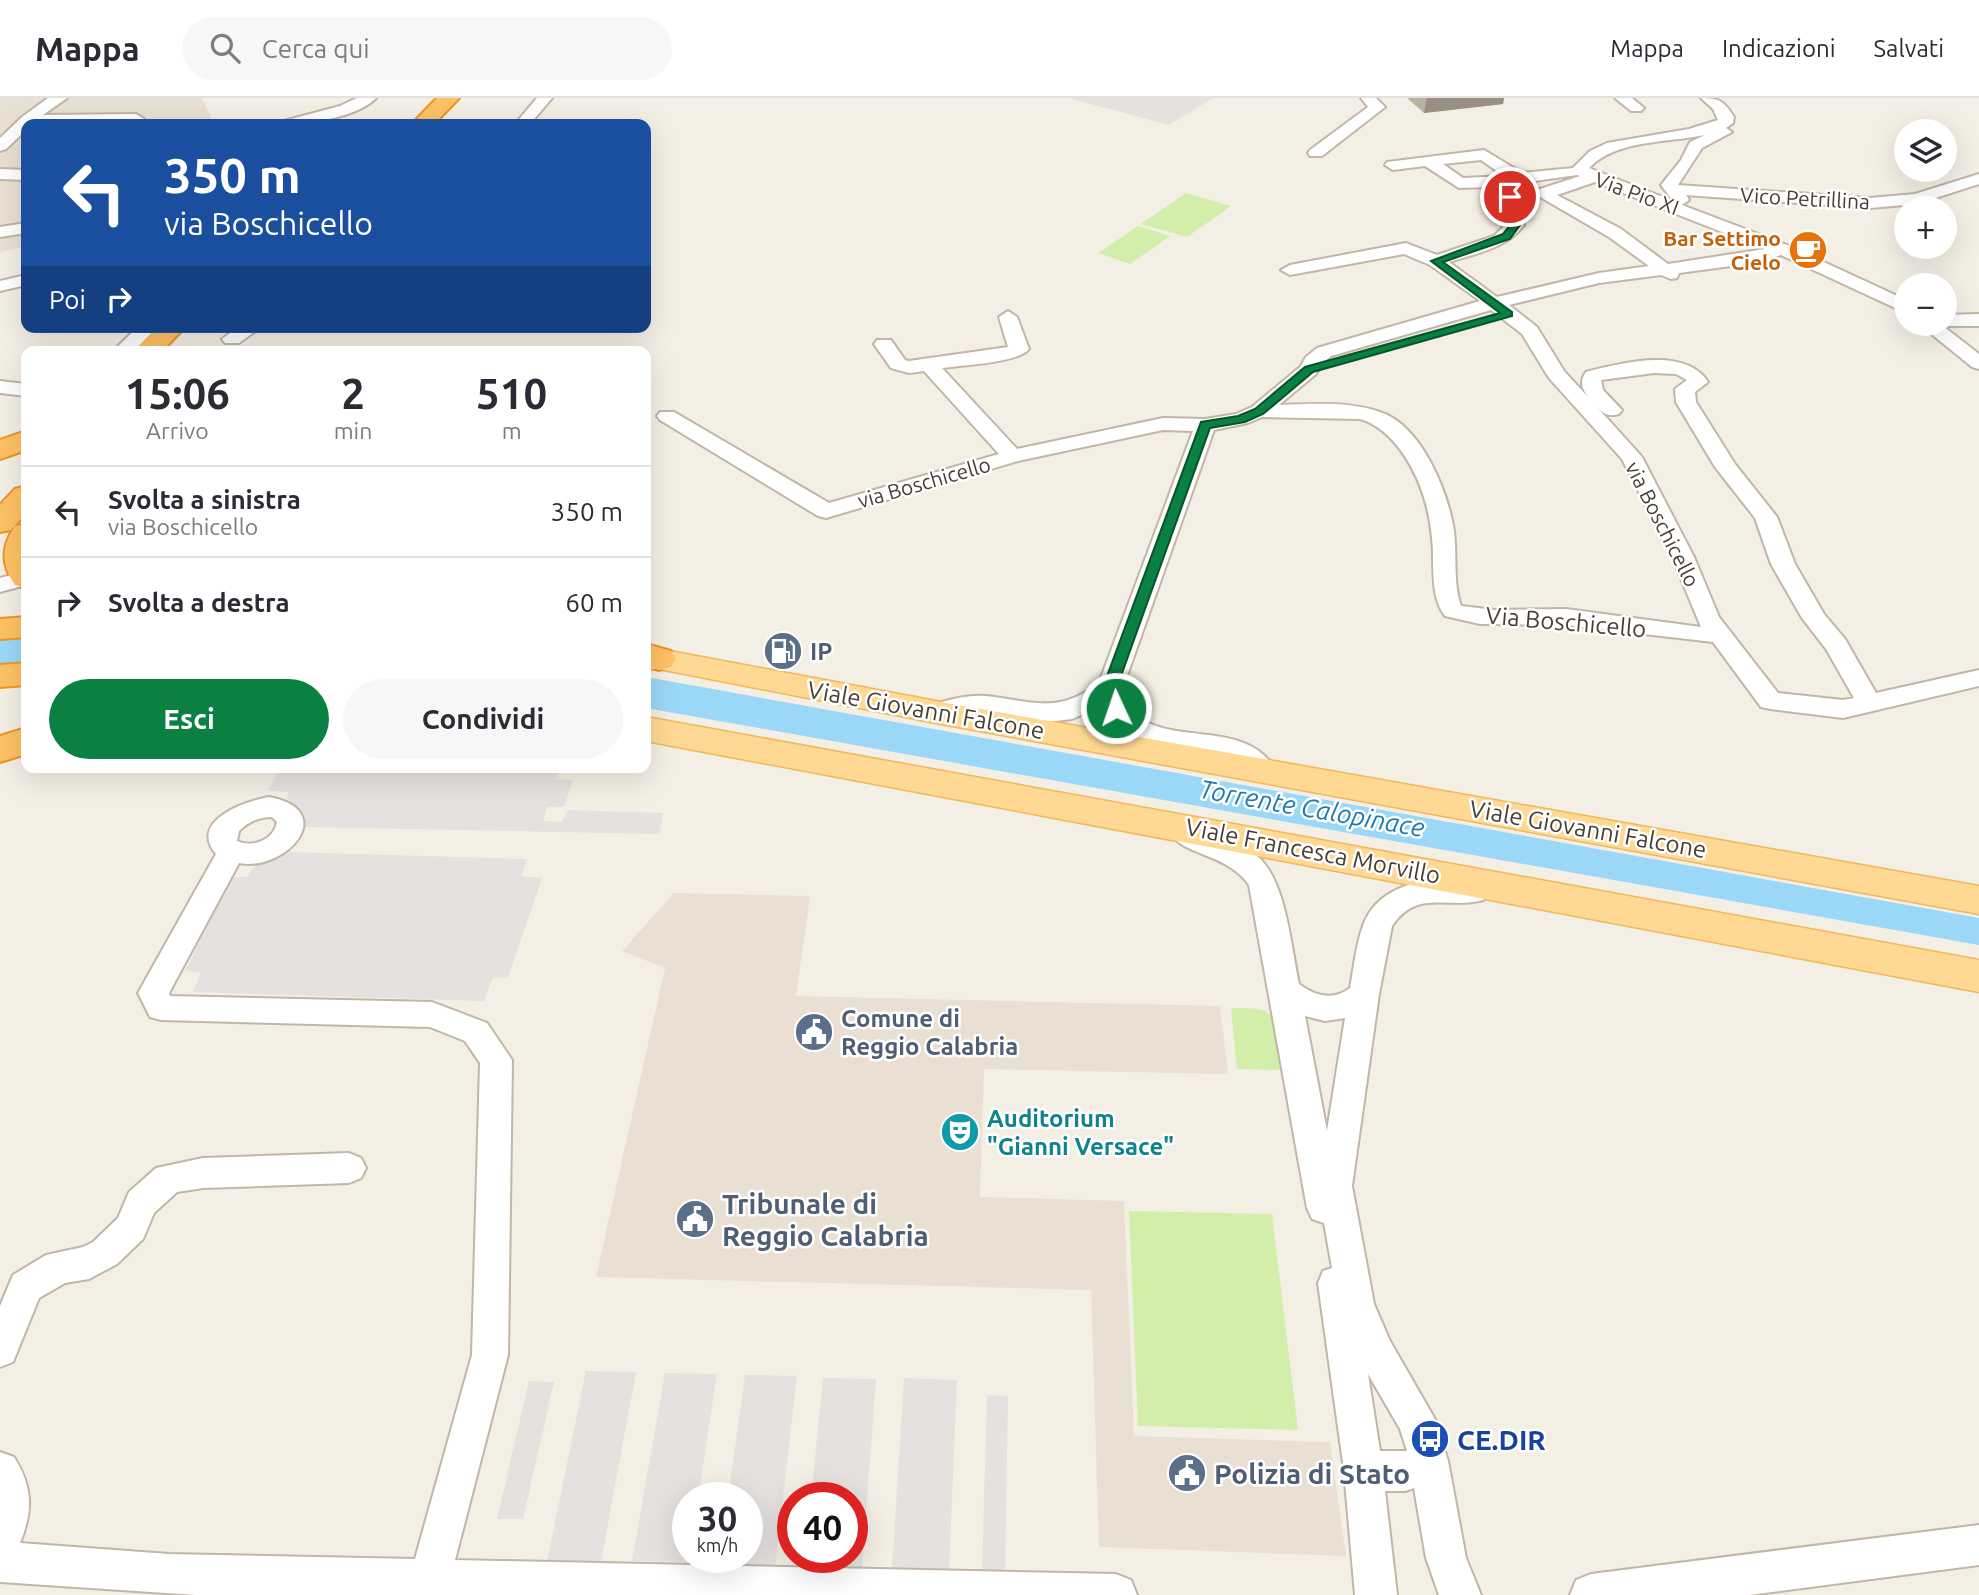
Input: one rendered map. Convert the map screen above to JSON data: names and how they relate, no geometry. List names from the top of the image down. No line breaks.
{"streets":{"main road":["Viale Giovanni Falcone","Viale Francesca Morvillo"],"street":["Via Pio XI","Vico Petrillina","via Boschicello","Via Boschicello"]},"crossings":[["via Boschicello","Via Boschicello"]],"water":["Torrente Calopinace"],"places":{"cafe":["Bar Settimo Cielo"],"fuel station":["IP"],"public building":["Comune di Reggio Calabria","Tribunale di Reggio Calabria","Polizia di Stato"],"theatre":["Auditorium \"Gianni Versace\""],"bus stop":["CE.DIR"]},"page":{"header":"Mappa","search":"Cerca qui","nav":["Mappa","Indicazioni","Salvati"],"map_buttons":["+","−"],"turn":["350 m","via Boschicello"],"then":"Poi","eta":["15:06","Arrivo","2","min","510","m"],"list":[{"name":"Svolta a sinistra","note":"via Boschicello","value":"350 m"},{"name":"Svolta a destra","value":"60 m"}],"buttons":["Esci","Condividi"],"speed":"30 km/h","limit":"40"}}
